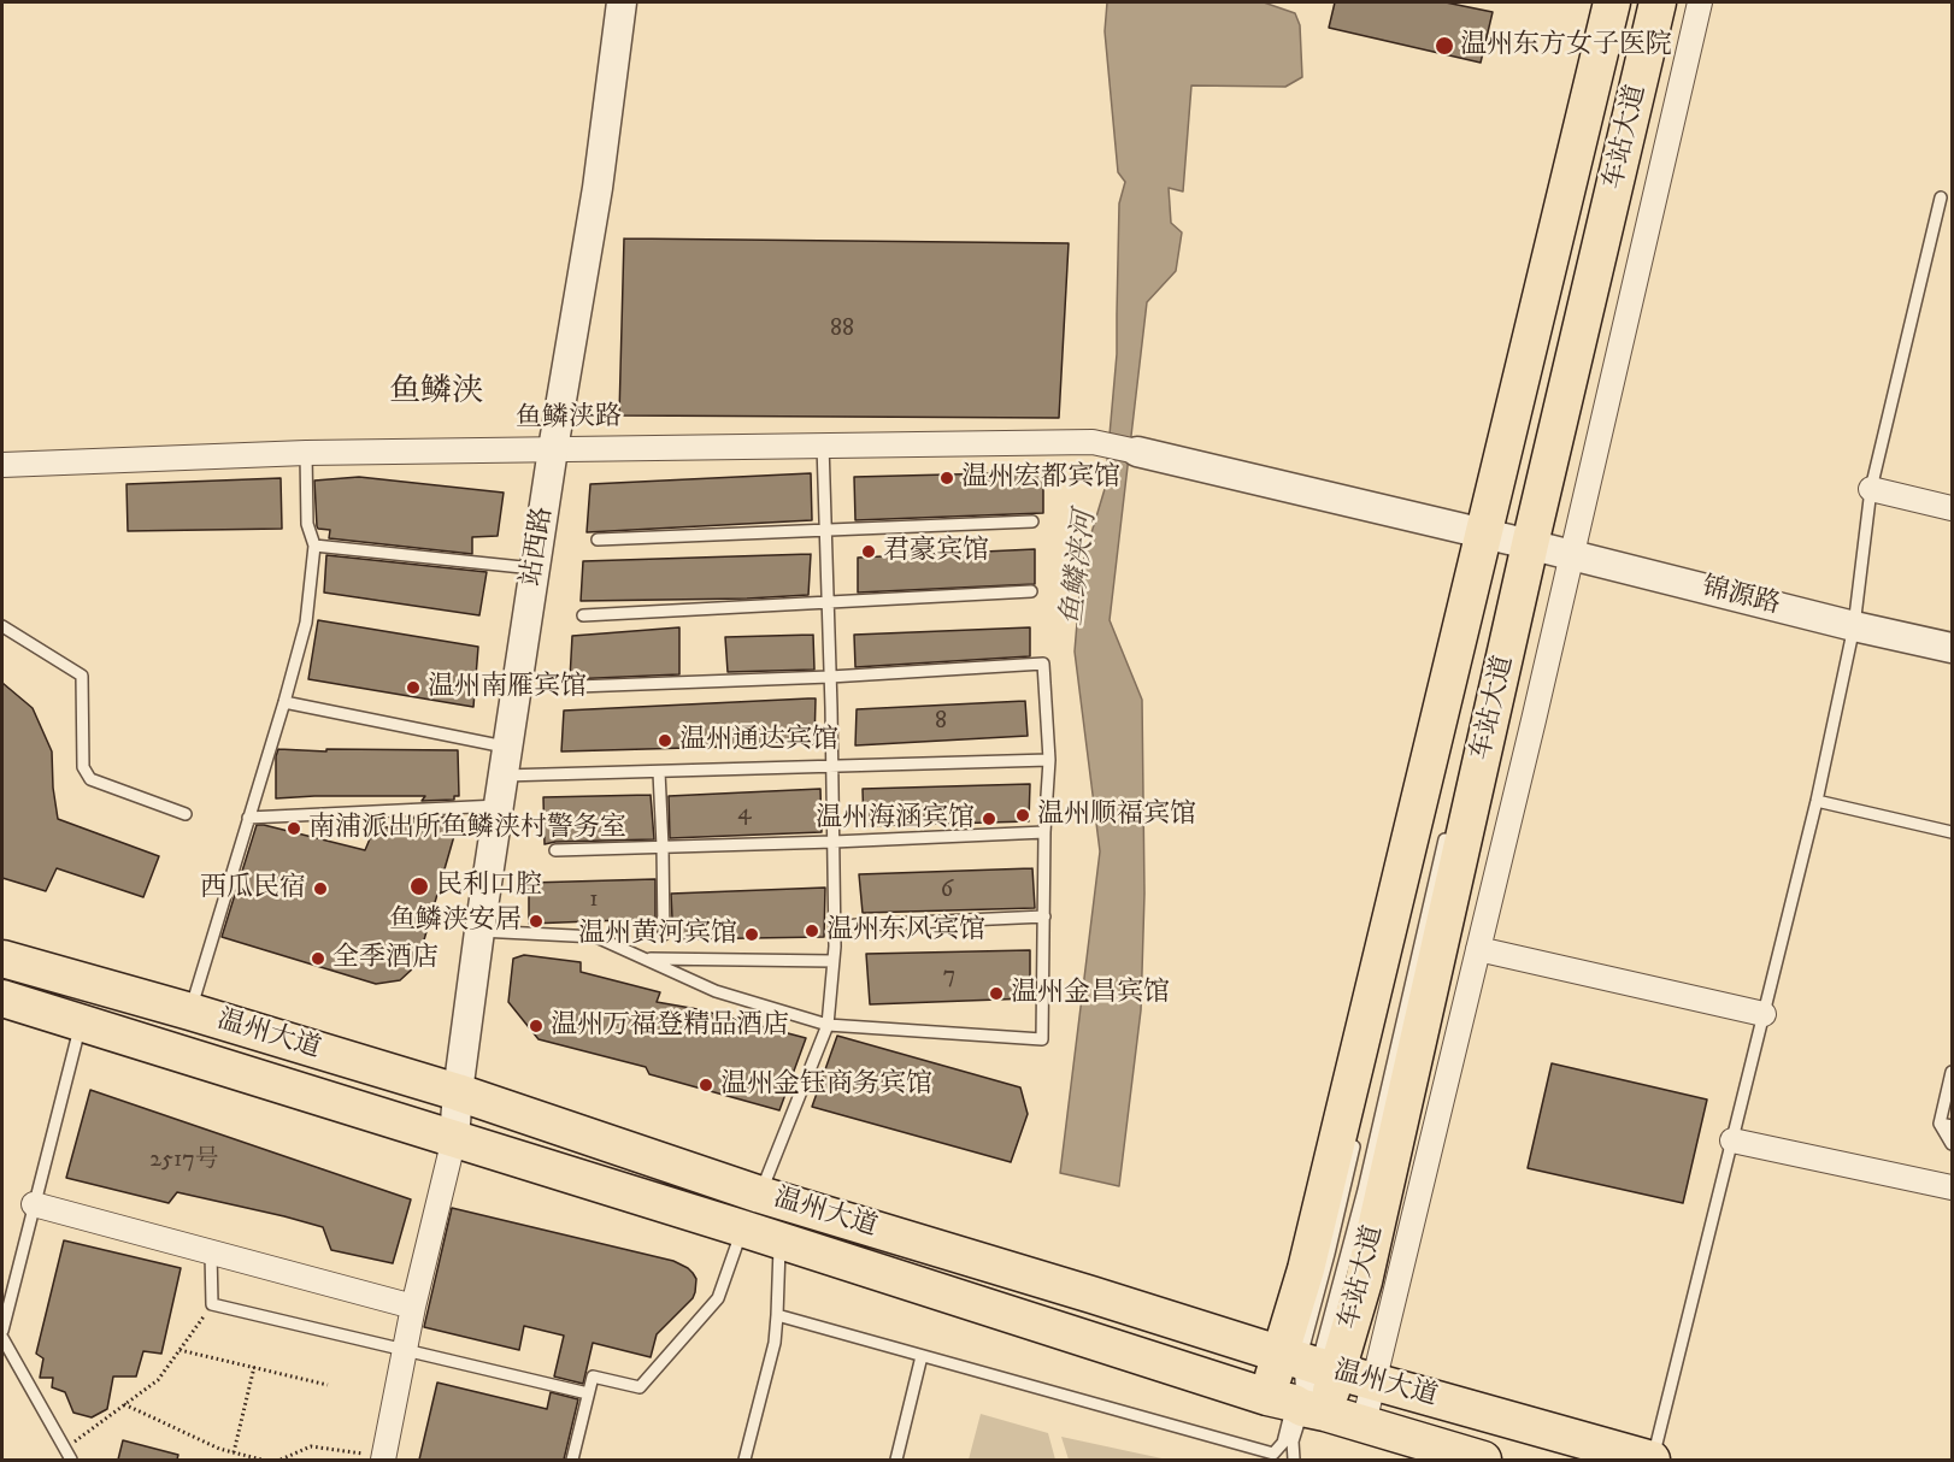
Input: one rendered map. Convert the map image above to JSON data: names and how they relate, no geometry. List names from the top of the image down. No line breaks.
{"streets":{"main road":["车站大道","温州大道"],"street":["鱼鳞浃路","站西路","锦源路"]},"crossings":[["车站大道","锦源路"],["车站大道","温州大道"],["鱼鳞浃路","站西路"],["鱼鳞浃路","锦源路"],["站西路","温州大道"]],"districts":["鱼鳞浃"],"water":["鱼鳞浃河"],"places":["温州东方女子医院","温州宏都宾馆","君豪宾馆","温州南雁宾馆","温州通达宾馆","温州顺福宾馆","温州海涵宾馆","南浦派出所鱼鳞浃村警务室","民利口腔","西瓜民宿","鱼鳞浃安居","温州东风宾馆","温州黄河宾馆","全季酒店","温州金昌宾馆","温州万福登精品酒店","温州金钰商务宾馆"],"house_numbers":["88","8","4","6","1","7","2517号"]}
